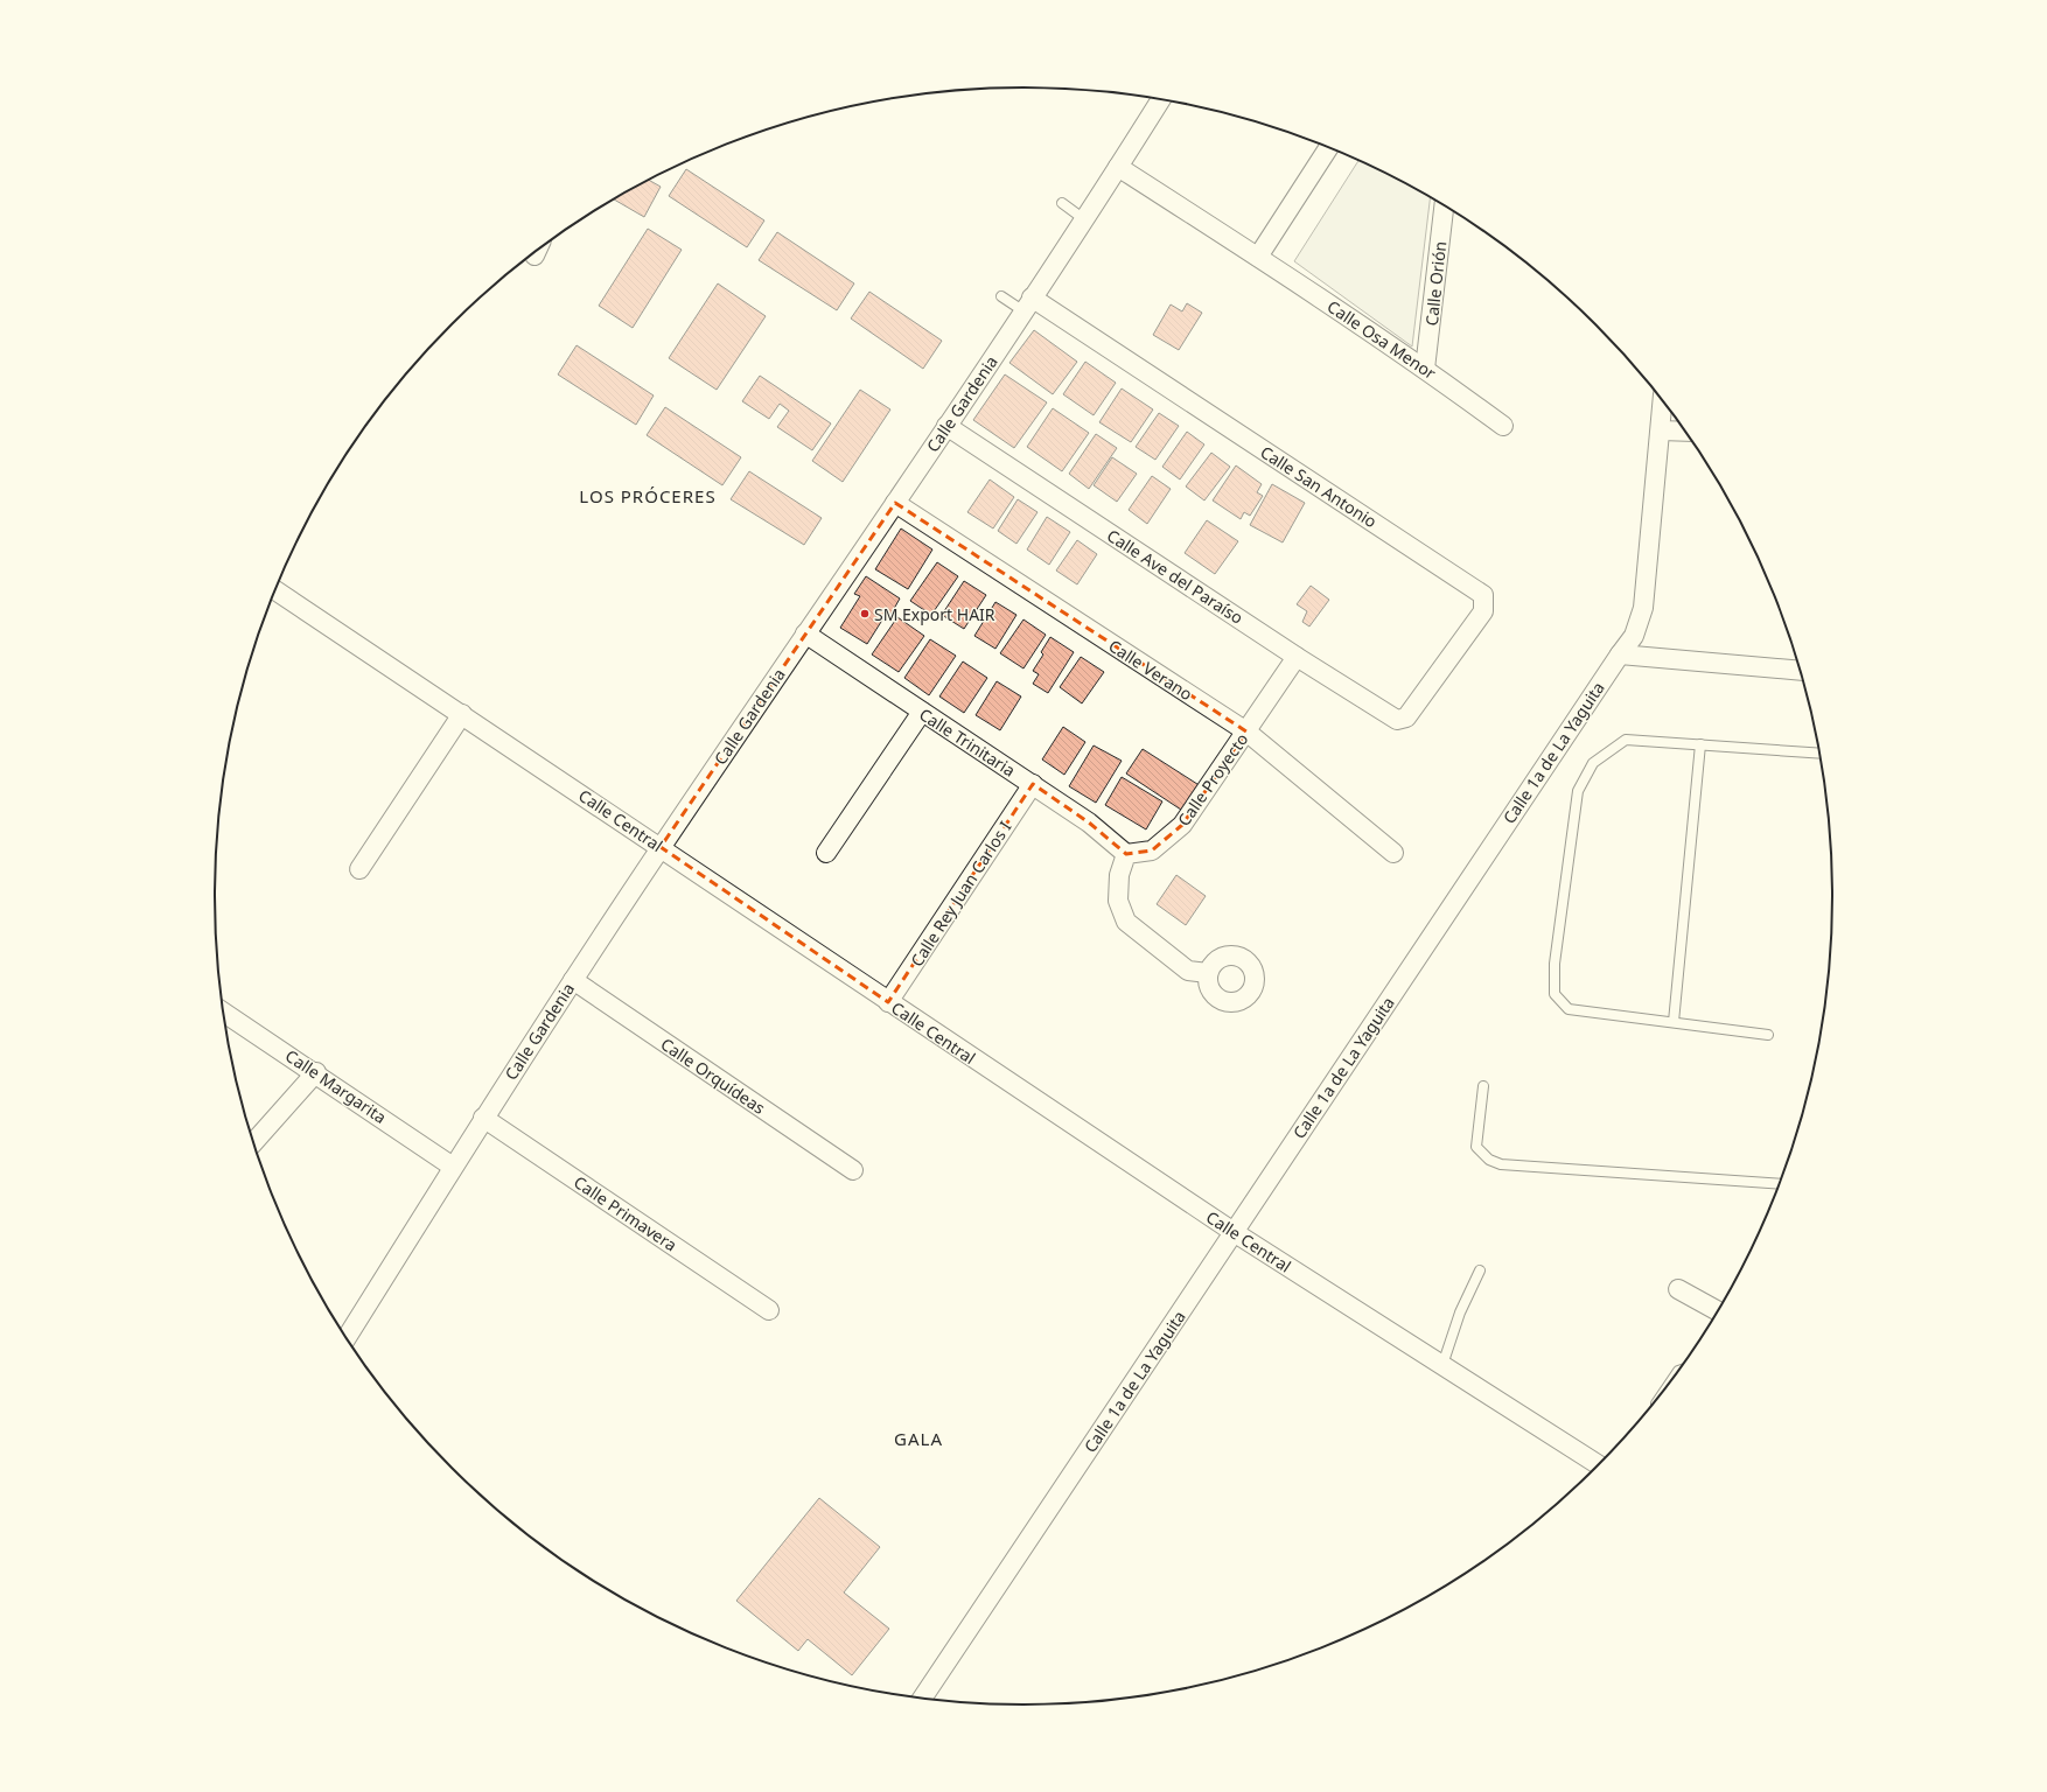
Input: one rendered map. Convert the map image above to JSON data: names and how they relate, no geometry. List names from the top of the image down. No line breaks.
{"streets":{"street":["Calle Orión","Calle Osa Menor","Calle Gardenia","Calle San Antonio","Calle Ave del Paraíso","Calle Verano","Calle Trinitaria","Calle 1a de La Yaguita","Calle Proyecto","Calle Central","Calle Rey Juan Carlos I","Calle Orquídeas","Calle Margarita","Calle Primavera"]},"crossings":[["Calle Orión","Calle Osa Menor"],["Calle Osa Menor","Calle Gardenia"],["Calle Gardenia","Calle San Antonio"],["Calle Gardenia","Calle Ave del Paraíso"],["Calle Gardenia","Calle Verano"],["Calle Gardenia","Calle Trinitaria"],["Calle Gardenia","Calle Central"],["Calle Gardenia","Calle Orquídeas"],["Calle Gardenia","Calle Margarita"],["Calle Gardenia","Calle Primavera"],["Calle San Antonio","Calle Ave del Paraíso"],["Calle Ave del Paraíso","Calle Proyecto"],["Calle Verano","Calle Proyecto"],["Calle Trinitaria","Calle Proyecto"],["Calle Trinitaria","Calle Rey Juan Carlos I"],["Calle 1a de La Yaguita","Calle Central"],["Calle Central","Calle Rey Juan Carlos I"]],"districts":["LOS PRÓCERES","GALA"],"places":["SM Export HAIR"]}
